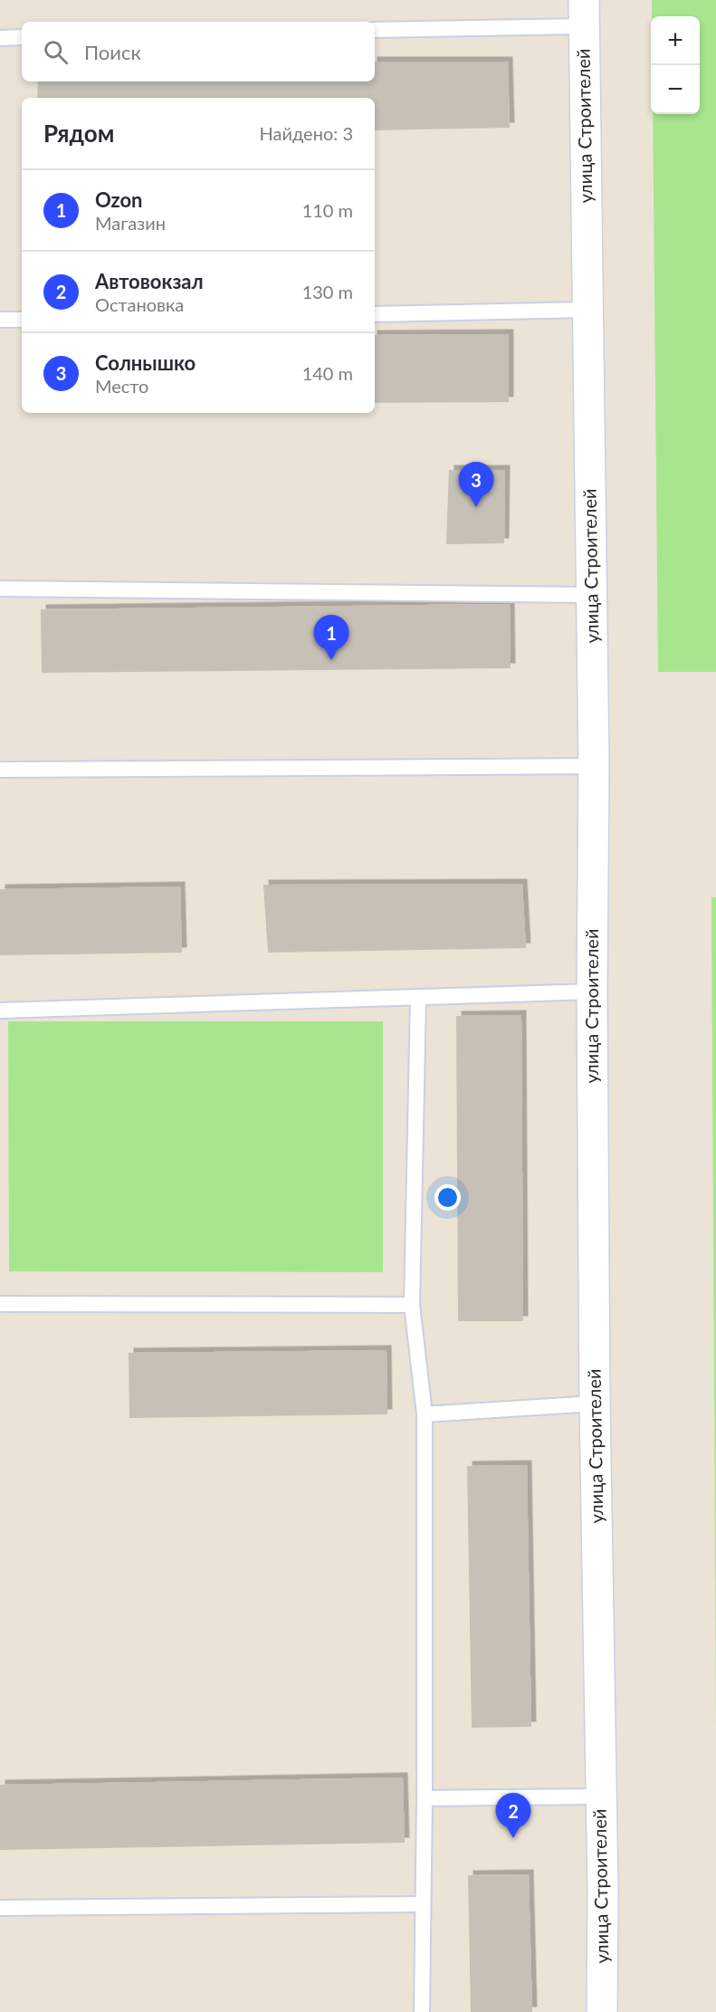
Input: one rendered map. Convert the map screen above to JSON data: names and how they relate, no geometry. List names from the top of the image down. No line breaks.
{"streets":{"main road":["улица Строителей"]},"page":{"map_buttons":["+","−"],"search":"Поиск","heading":["Рядом","Найдено: 3"],"list":[{"mark":"1","name":"Ozon","note":"Магазин","value":"110 m"},{"mark":"2","name":"Автовокзал","note":"Остановка","value":"130 m"},{"mark":"3","name":"Солнышко","note":"Место","value":"140 m"}],"pins":["3","1","2"]}}
